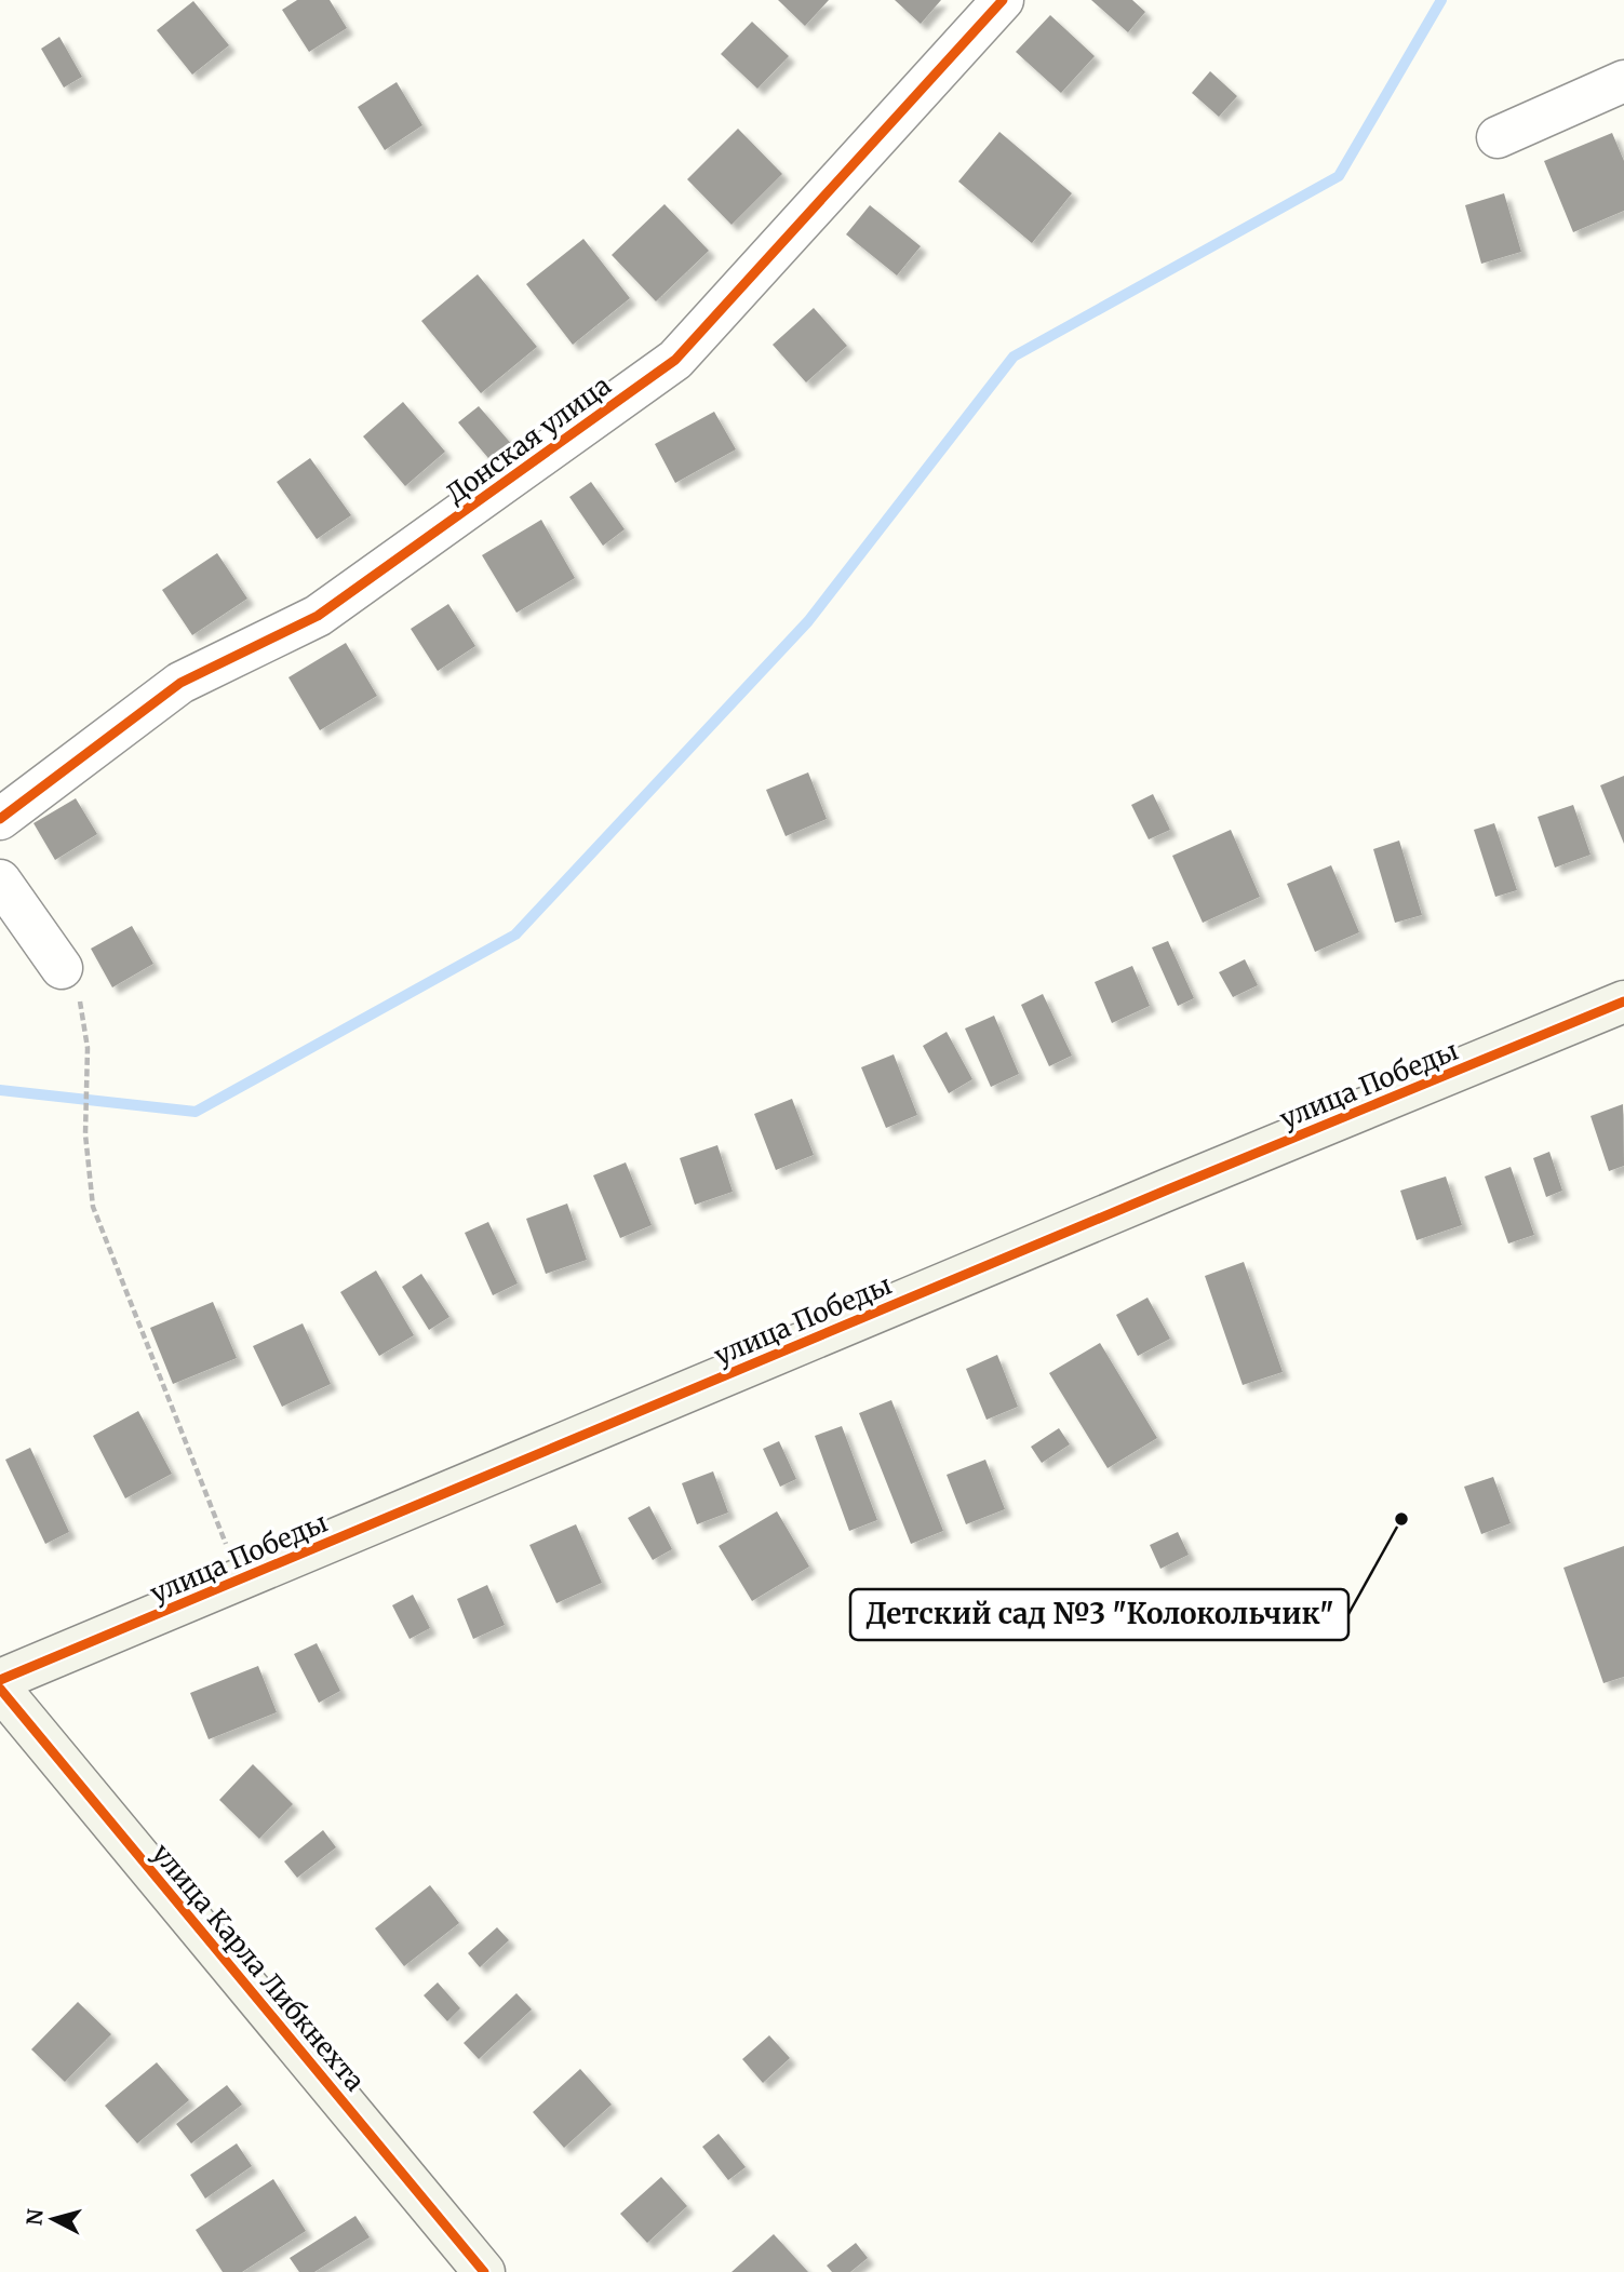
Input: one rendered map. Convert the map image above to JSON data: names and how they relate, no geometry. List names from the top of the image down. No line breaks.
{"streets":{"street":["Донская улица","улица Победы","улица Карла Либкнехта"]},"places":["Детский сад №3 \"Колокольчик\""],"north":"left"}
